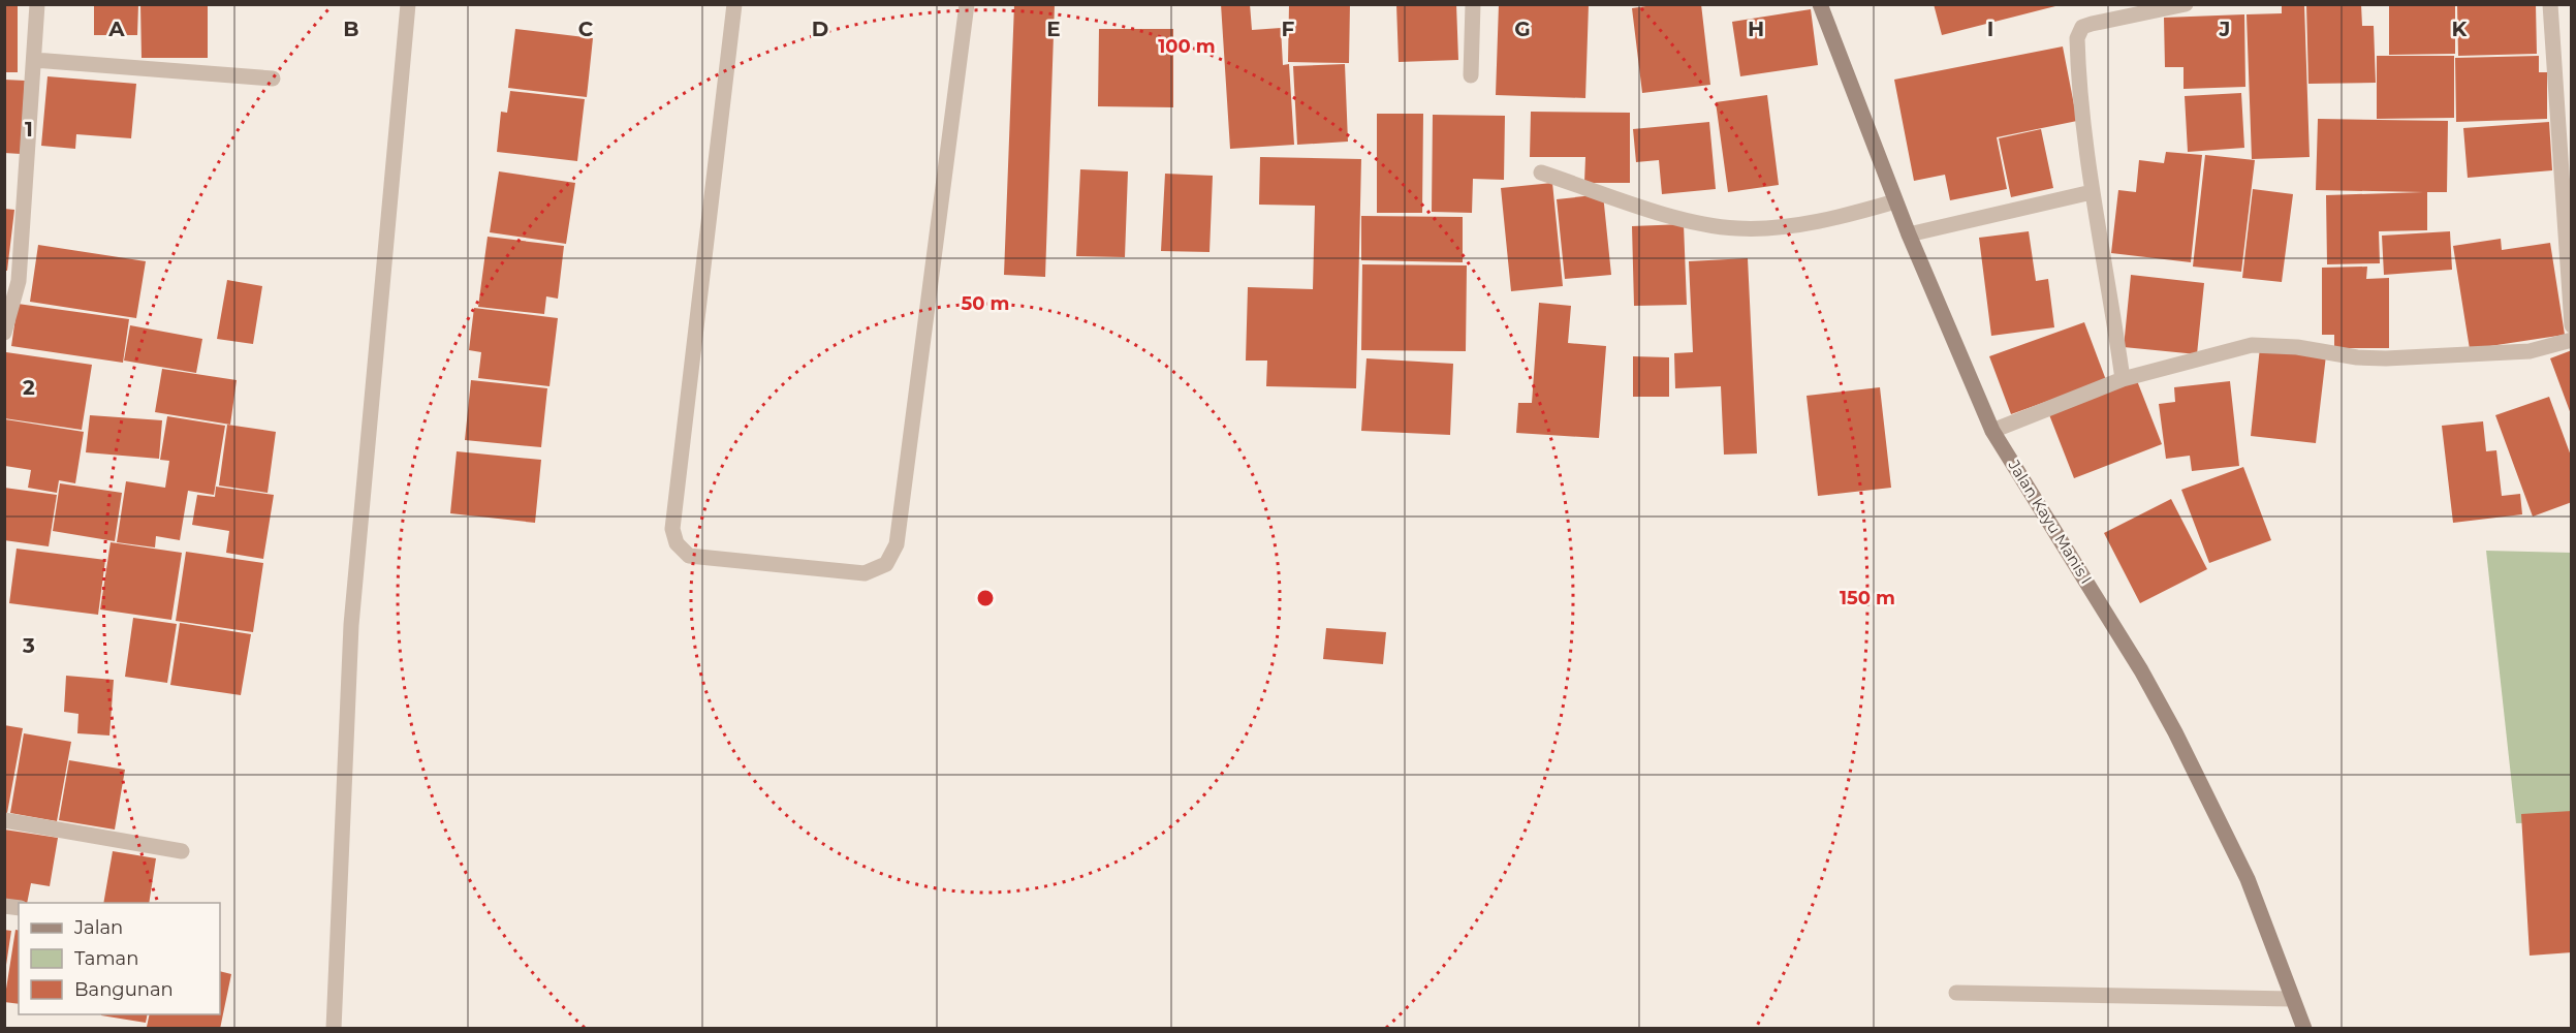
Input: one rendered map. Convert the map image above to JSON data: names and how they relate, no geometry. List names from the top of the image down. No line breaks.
{"streets":{"street":["Jalan Kayu Manis I"]},"legend":["Jalan","Taman","Bangunan"],"grid":{"columns":["A","B","C","D","E","F","G","H","I","J","K"],"rows":["1","2","3"]},"rings":["100 m","50 m","150 m"]}
